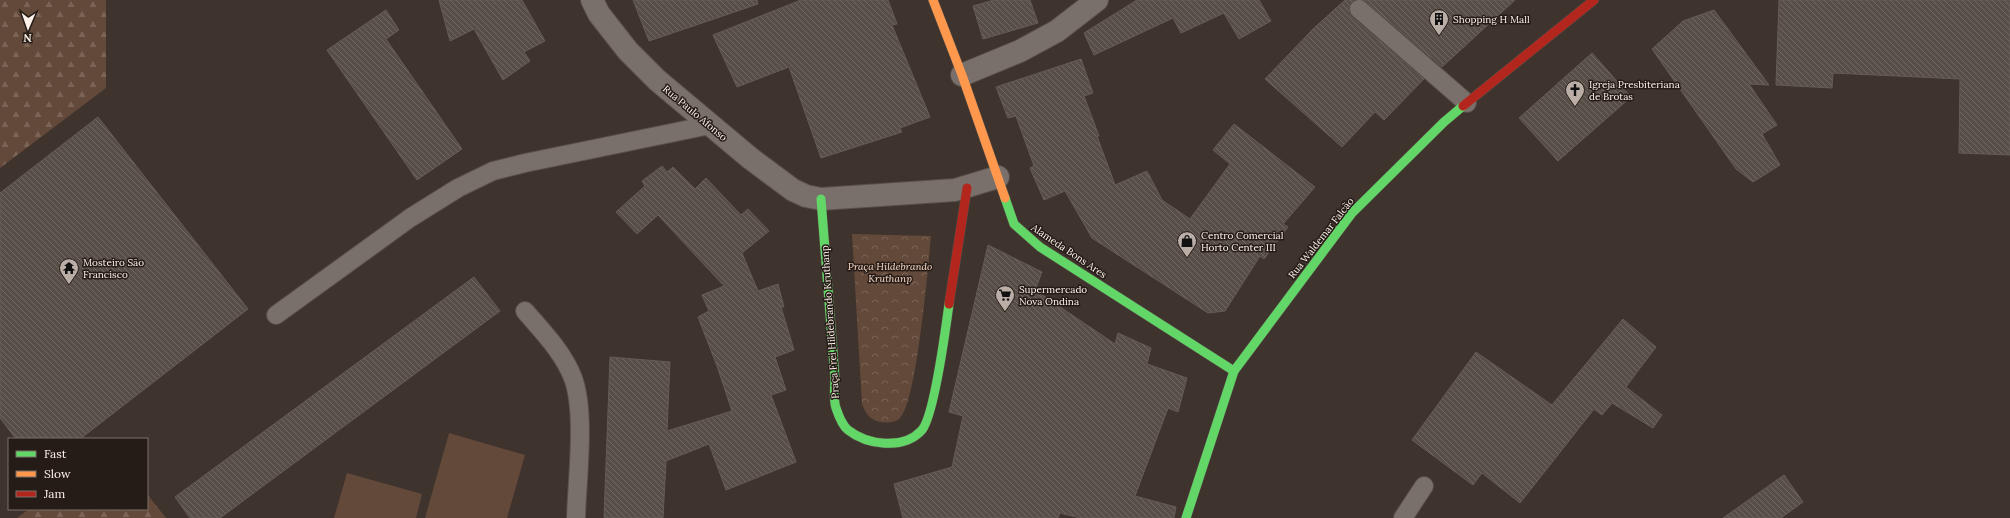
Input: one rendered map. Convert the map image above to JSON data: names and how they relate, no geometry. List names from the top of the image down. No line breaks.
{"streets":{"street":["Rua Paulo Afonso","Rua Waldemar Falcão","Alameda Bons Ares","Praça Frei Hildebrando Kruthanp"]},"crossings":[["Rua Paulo Afonso","Praça Frei Hildebrando Kruthanp"],["Rua Waldemar Falcão","Alameda Bons Ares"]],"parks":["Praça Hildebrando Kruthanp"],"places":{"building":["Shopping H Mall"],"church":["Igreja Presbiteriana de Brotas"],"shop":["Centro Comercial Horto Center III"],"temple":["Mosteiro São Francisco"],"supermarket":["Supermercado Nova Ondina"]},"legend":["Fast","Slow","Jam"],"north":"bottom"}
